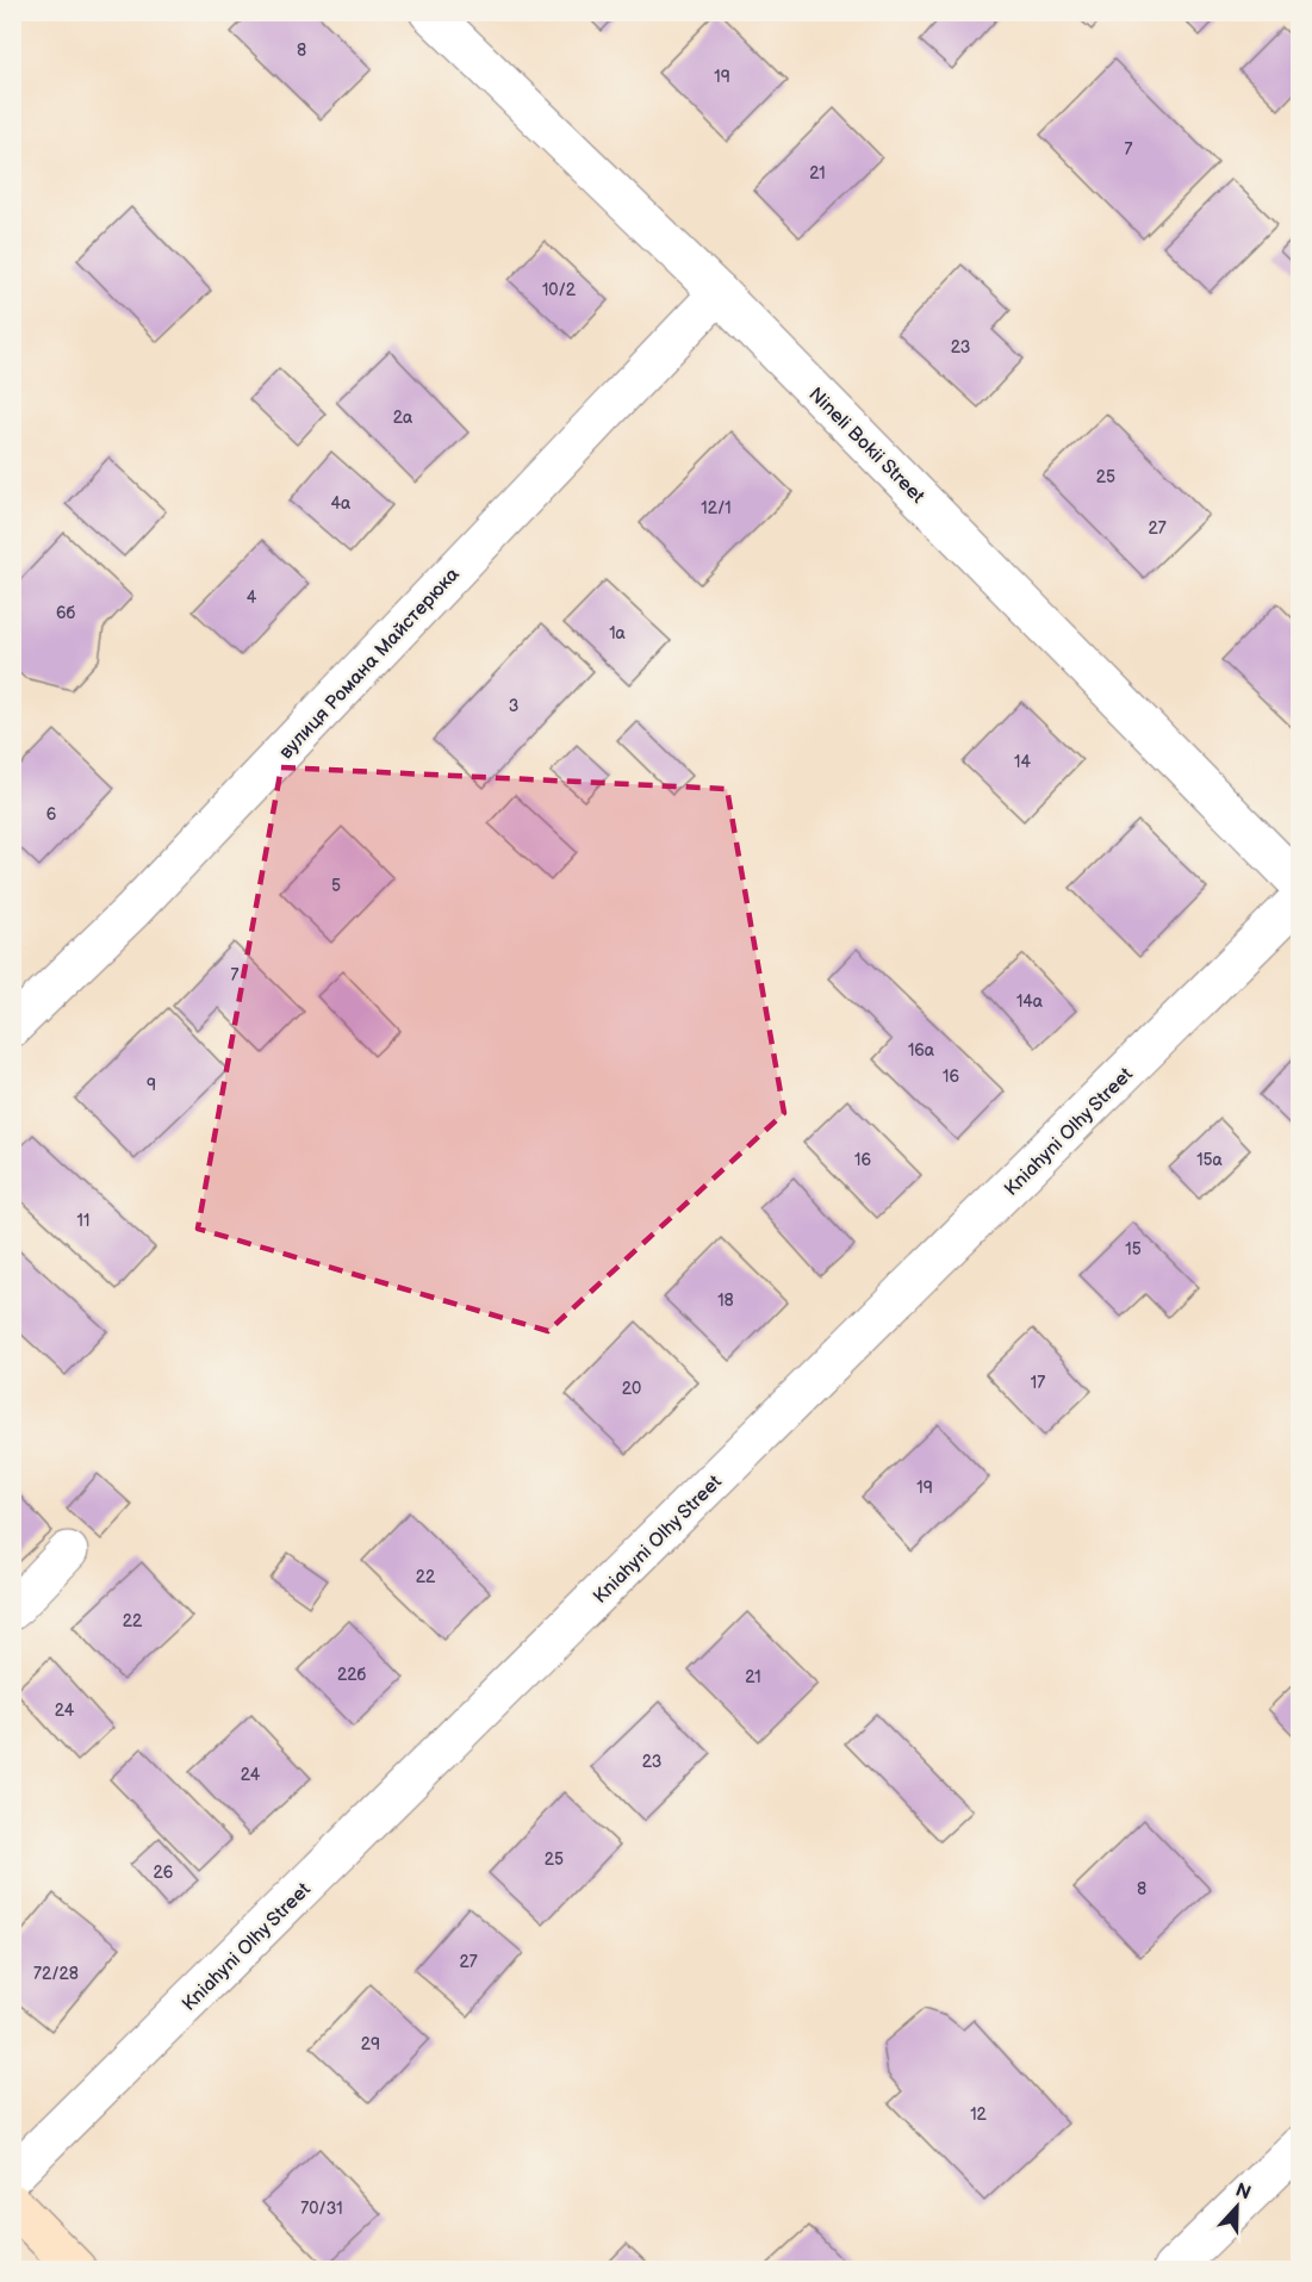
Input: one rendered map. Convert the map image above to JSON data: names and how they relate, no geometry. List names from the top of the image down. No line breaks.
{"streets":{"street":["Nineli Bokii Street","вулиця Романа Майстерюка","Kniahyni Olhy Street"]},"crossings":[["Nineli Bokii Street","вулиця Романа Майстерюка"]],"house_numbers":["8","19","7","21","10/2","23","2а","25","4а","12/1","27","4","6б","1а","3","14","6","5","7","14а","16а","16","9","16","15а","11","15","18","17","20","19","22","22","22б","21","24","23","24","25","26","8","27","72/28","29","12","70/31"],"north":"top"}
